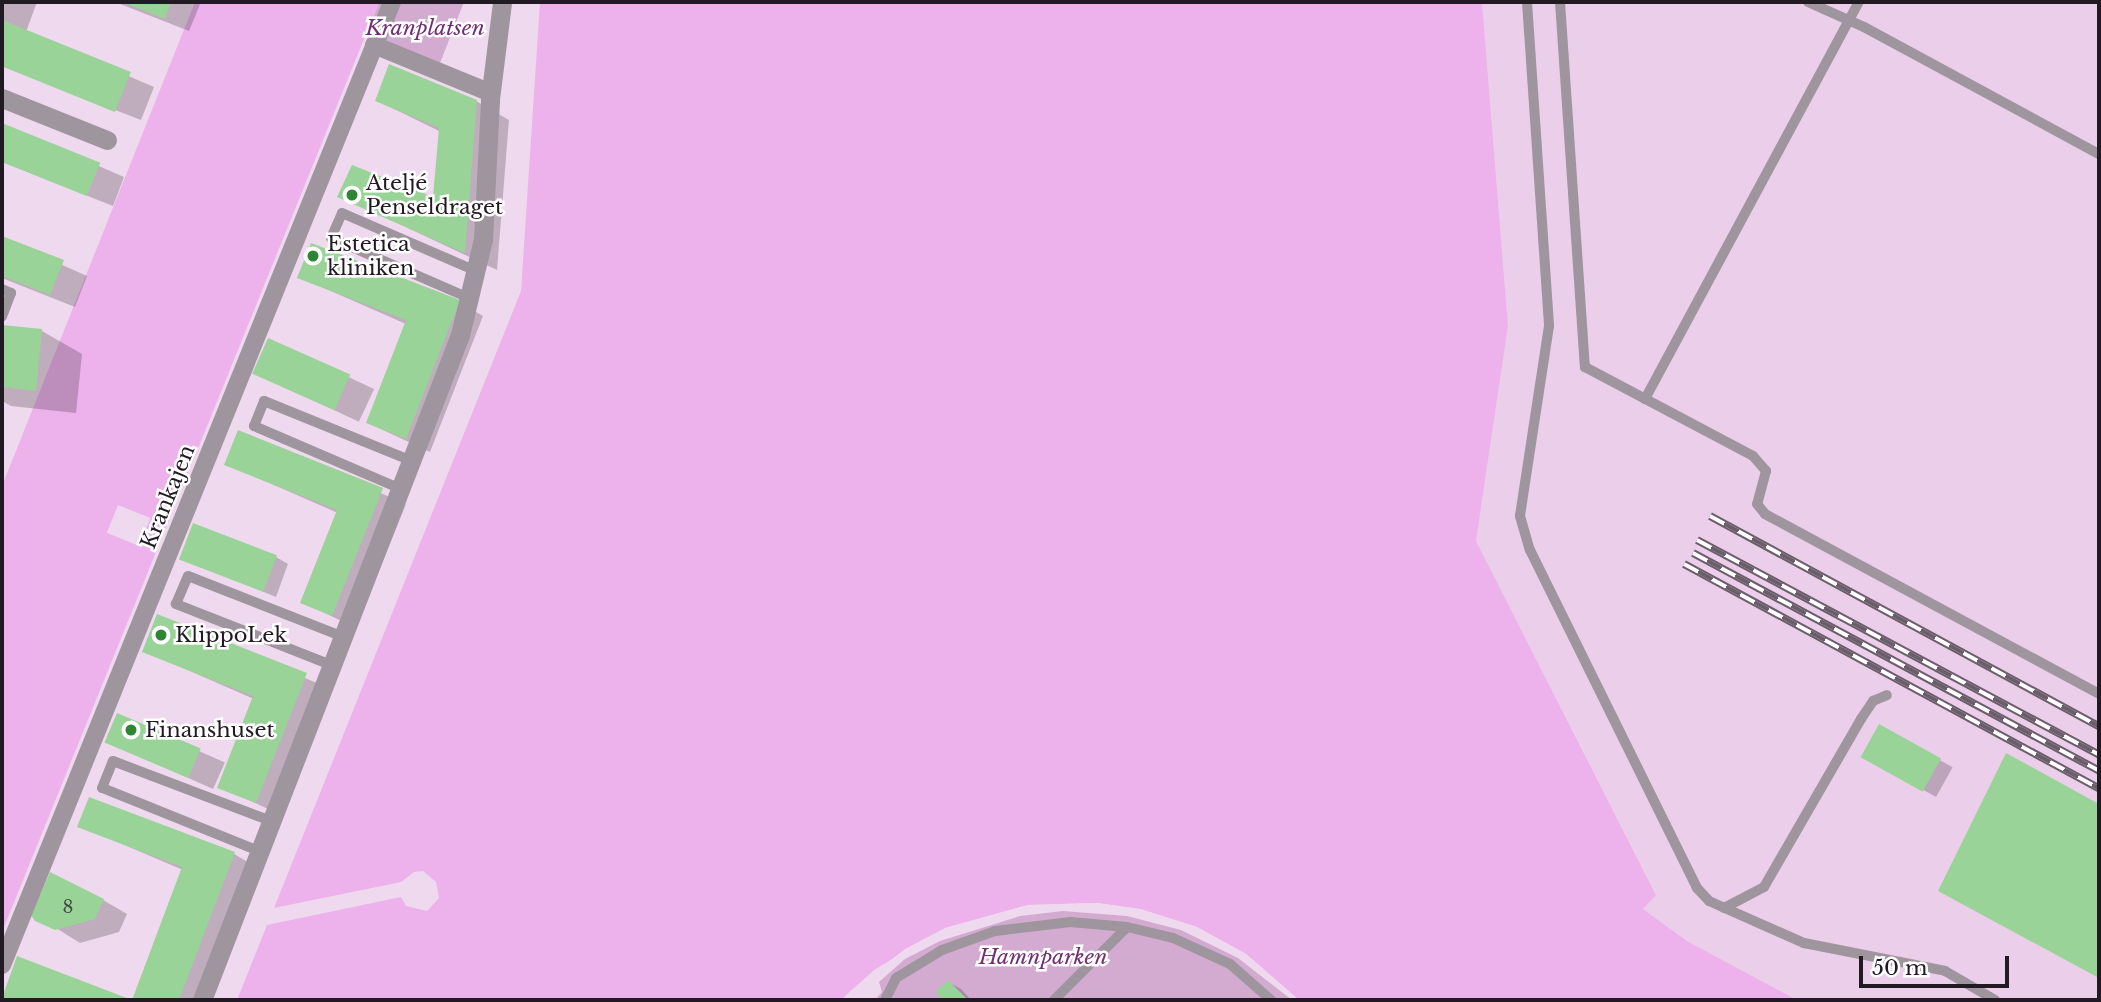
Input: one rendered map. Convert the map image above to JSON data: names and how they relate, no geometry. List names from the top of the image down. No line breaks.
{"streets":{"street":["Krankajen"]},"parks":["Kranplatsen","Hamnparken"],"places":["Ateljé Penseldraget","Estetica kliniken","KlippoLek","Finanshuset"],"house_numbers":["8"],"scale_bar":"50 m"}
